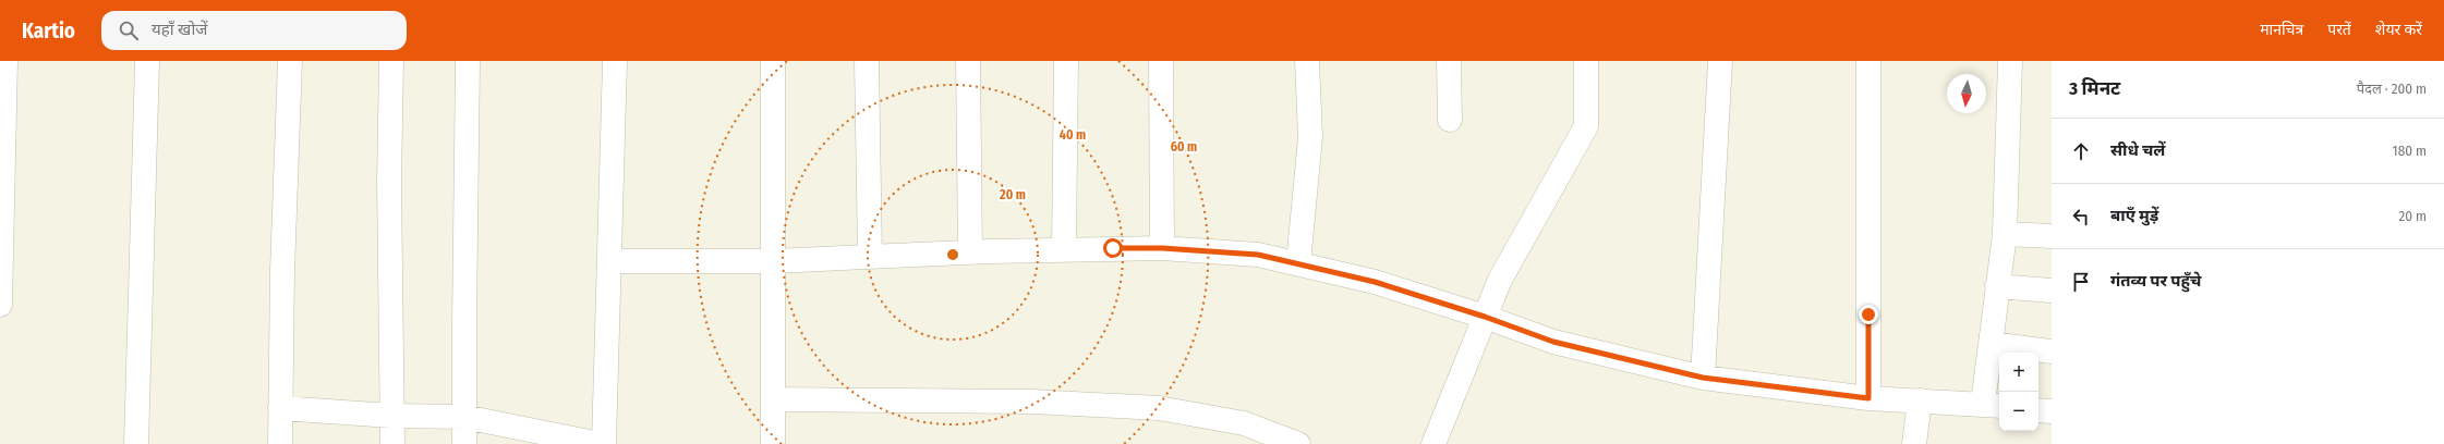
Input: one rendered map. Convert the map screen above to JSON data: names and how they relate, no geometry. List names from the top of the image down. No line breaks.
{"north":"bottom","page":{"header":"Kartio","search":"यहाँ खोजें","nav":["मानचित्र","परतें","शेयर करें"],"heading":["3 मिनट","पैदल · 200 m"],"list":[["सीधे चलें","180 m"],["बाएँ मुड़ें","20 m"],"गंतव्य पर पहुँचे"],"map_buttons":["+","−"]},"rings":["40 m","60 m","20 m"]}
